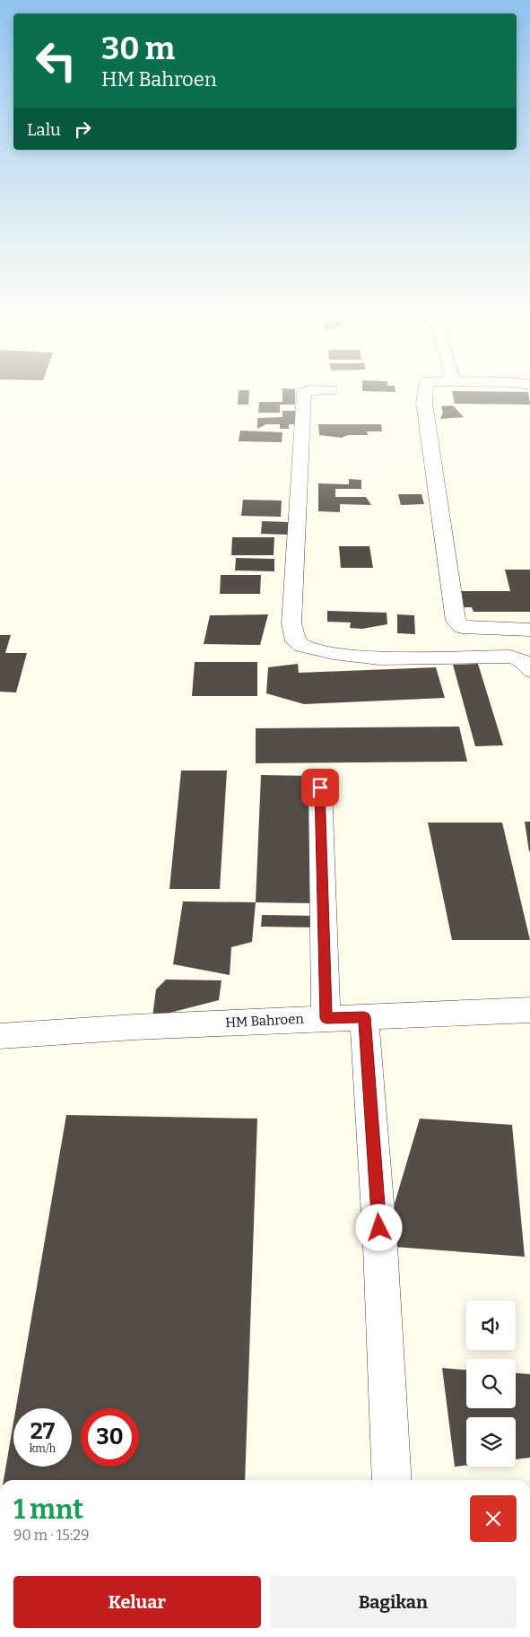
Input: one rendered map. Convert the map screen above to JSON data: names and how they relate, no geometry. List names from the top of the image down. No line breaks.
{"streets":{"street":["HM Bahroen"]},"page":{"turn":["30 m","HM Bahroen"],"then":"Lalu","speed":"27 km/h","limit":"30","heading":["1 mnt","90 m · 15:29"],"buttons":["Keluar","Bagikan"]}}
